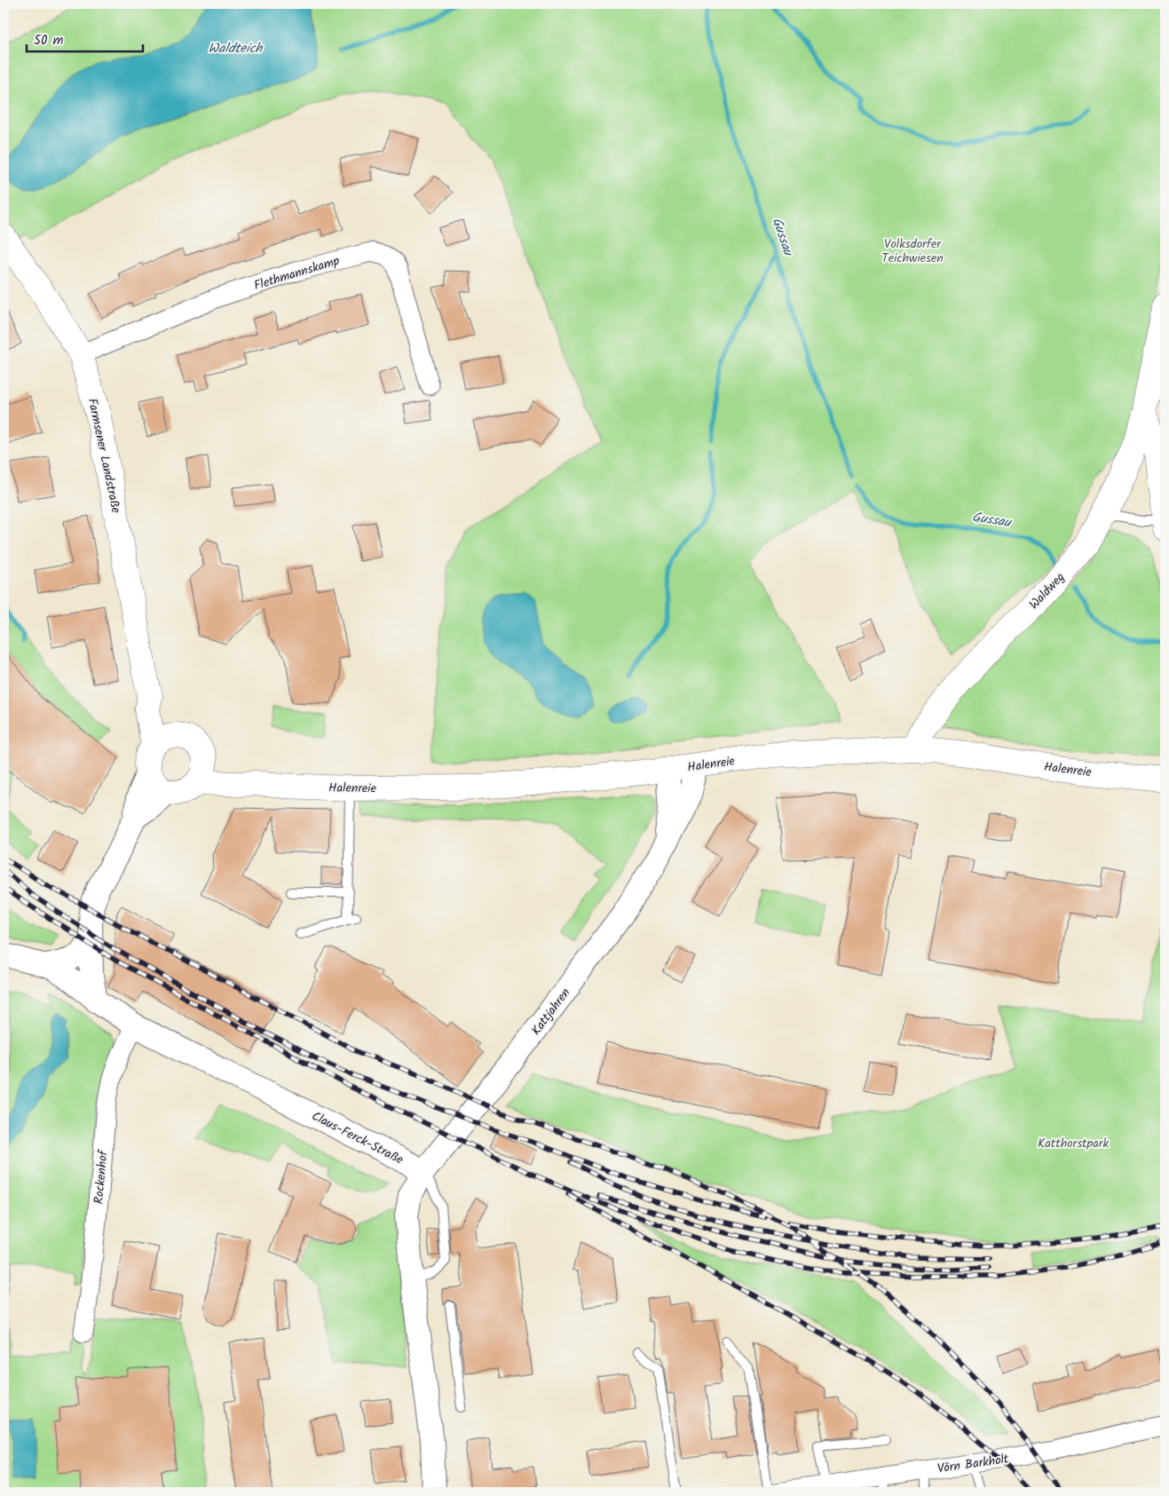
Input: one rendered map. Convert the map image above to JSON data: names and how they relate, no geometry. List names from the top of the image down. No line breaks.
{"streets":{"main road":["Farmsener Landstraße","Waldweg","Halenreie"],"street":["Flethmannskamp","Kattjahren","Claus-Ferck-Straße","Rockenhof","Vörn Barkholt"]},"crossings":[["Flethmannskamp","Farmsener Landstraße"],["Farmsener Landstraße","Halenreie"],["Farmsener Landstraße","Claus-Ferck-Straße"],["Waldweg","Halenreie"],["Halenreie","Kattjahren"],["Kattjahren","Claus-Ferck-Straße"],["Claus-Ferck-Straße","Rockenhof"]],"water":["Waldteich","Gussau"],"parks":["Volksdorfer Teichwiesen","Katthorstpark"],"scale_bar":"50 m"}
